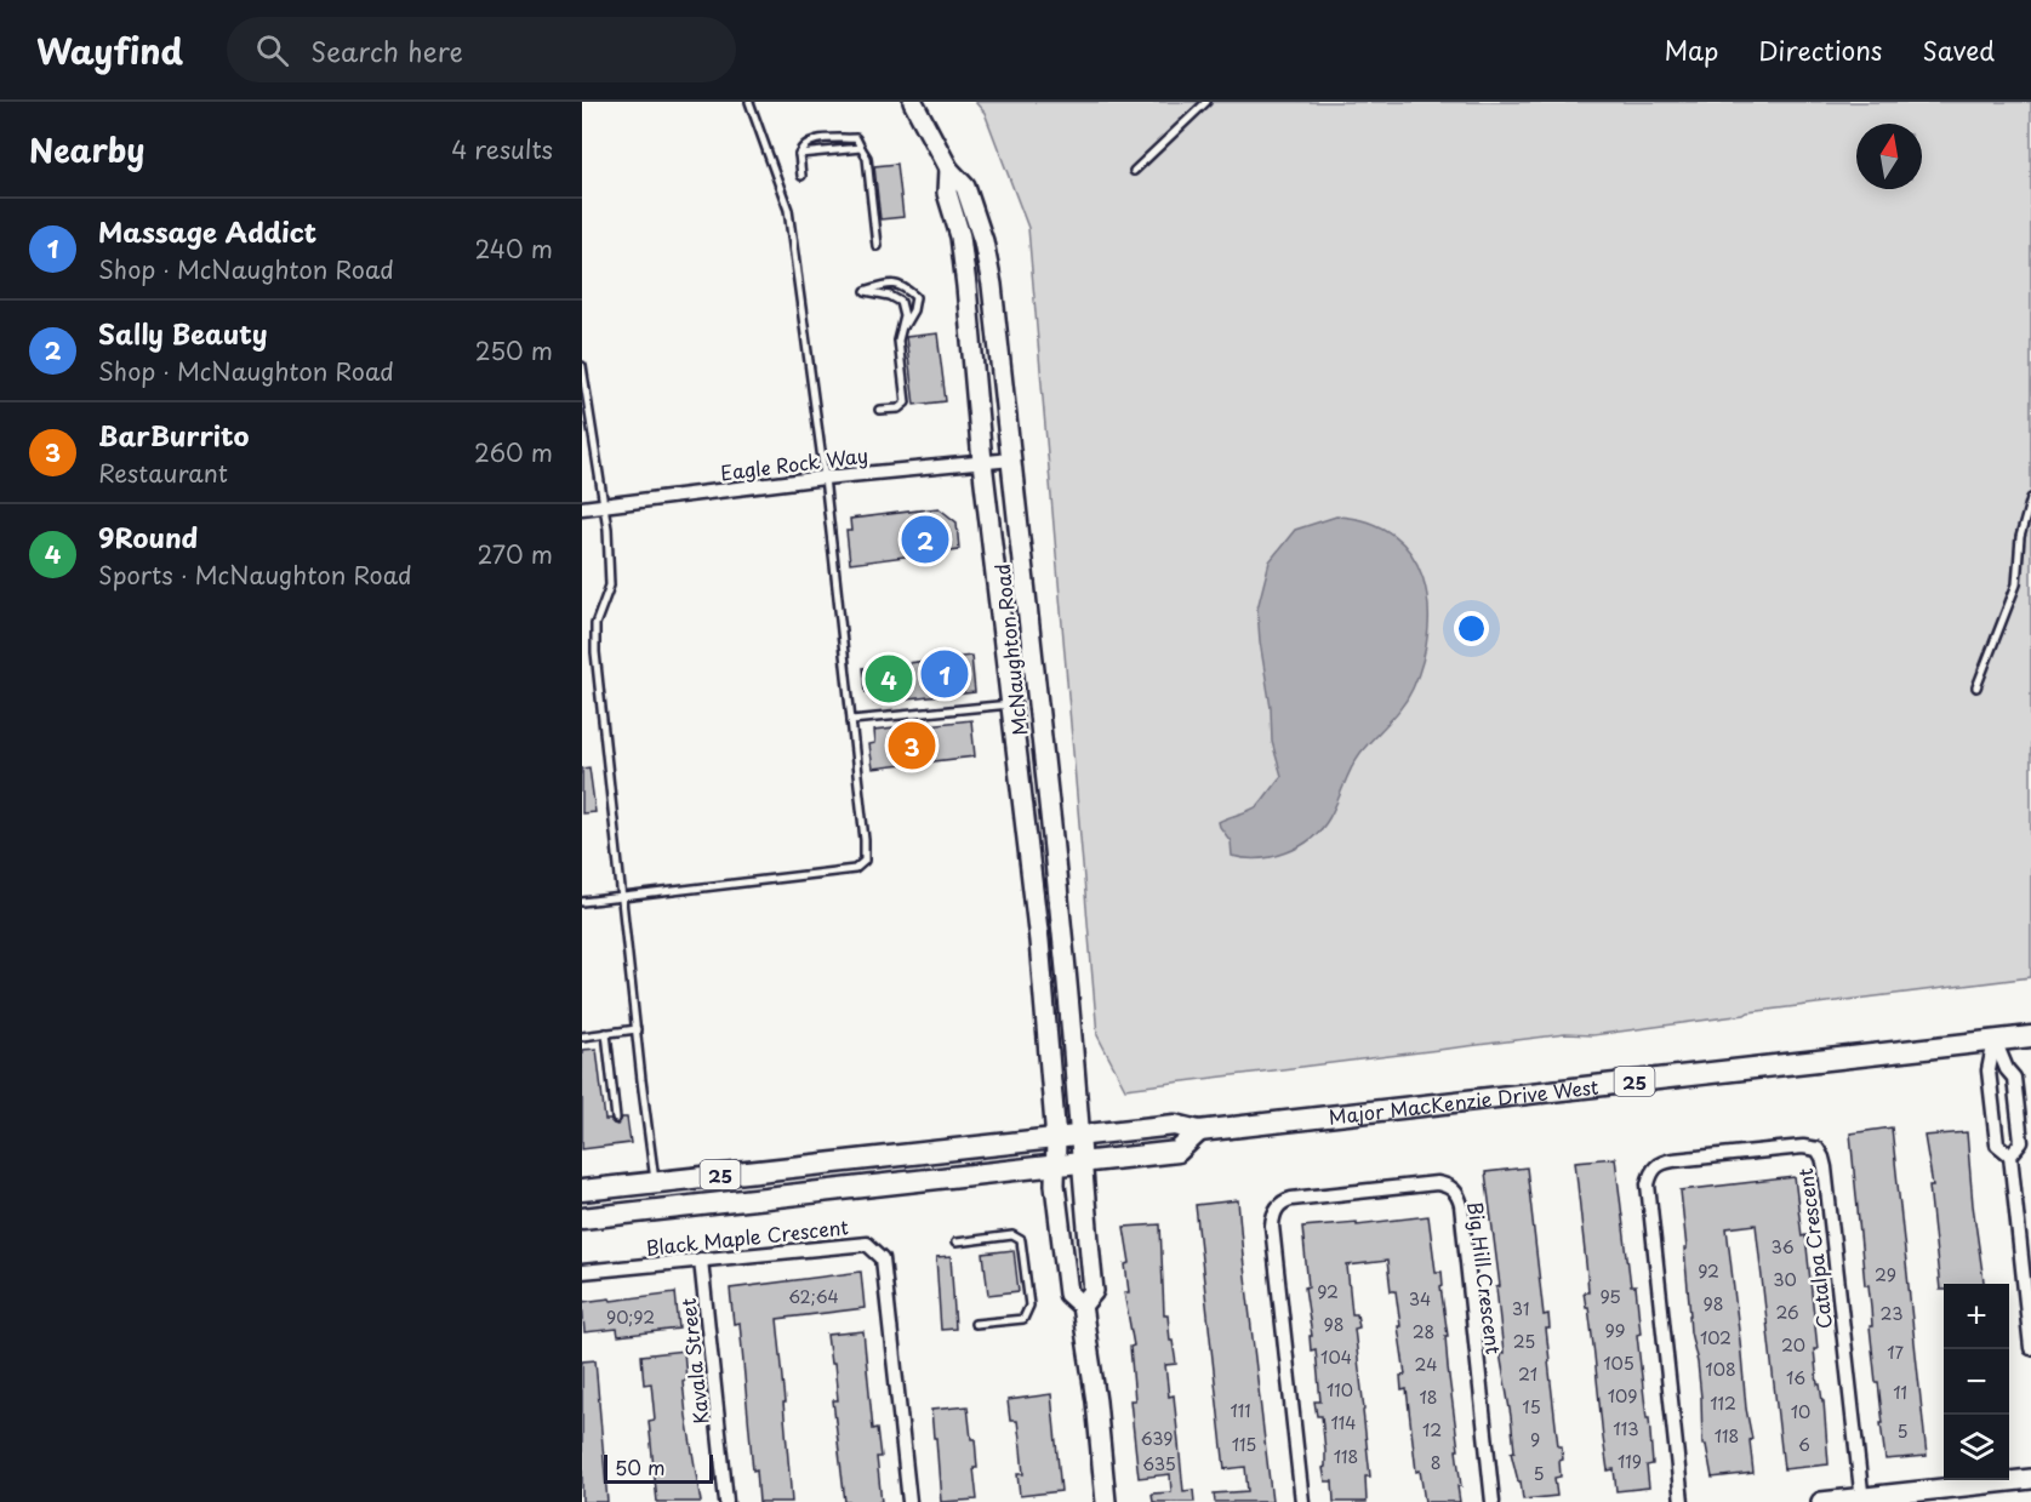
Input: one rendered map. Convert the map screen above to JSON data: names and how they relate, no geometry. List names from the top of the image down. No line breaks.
{"streets":{"main road":["25","Major MacKenzie Drive West"],"street":["Eagle Rock Way","McNaughton Road","Black Maple Crescent","Catalpa Crescent","Big Hill Crescent","Kavala Street"]},"crossings":[["Eagle Rock Way","McNaughton Road"],["McNaughton Road","25"],["McNaughton Road","Major MacKenzie Drive West"],["25","Major MacKenzie Drive West"],["Black Maple Crescent","Kavala Street"]],"house_numbers":["36","92","29","30","92","62;64","95","34","98","31","26","23","90;92","98","99","28","102","25","20","17","104","105","24","108","21","16","110","11","109","18","112","15","111","10","114","113","12","5","118","639","9","115","6","118","119","8","635","5"],"scale_bar":"50 m","north":"top","page":{"header":"Wayfind","search":"Search here","nav":["Map","Directions","Saved"],"heading":["Nearby","4 results"],"list":[{"mark":"1","name":"Massage Addict","note":"Shop · McNaughton Road","value":"240 m"},{"mark":"2","name":"Sally Beauty","note":"Shop · McNaughton Road","value":"250 m"},{"mark":"3","name":"BarBurrito","note":"Restaurant","value":"260 m"},{"mark":"4","name":"9Round","note":"Sports · McNaughton Road","value":"270 m"}],"pins":["2","1","4","3"],"map_buttons":["+","−"],"scale":"50 m"}}
